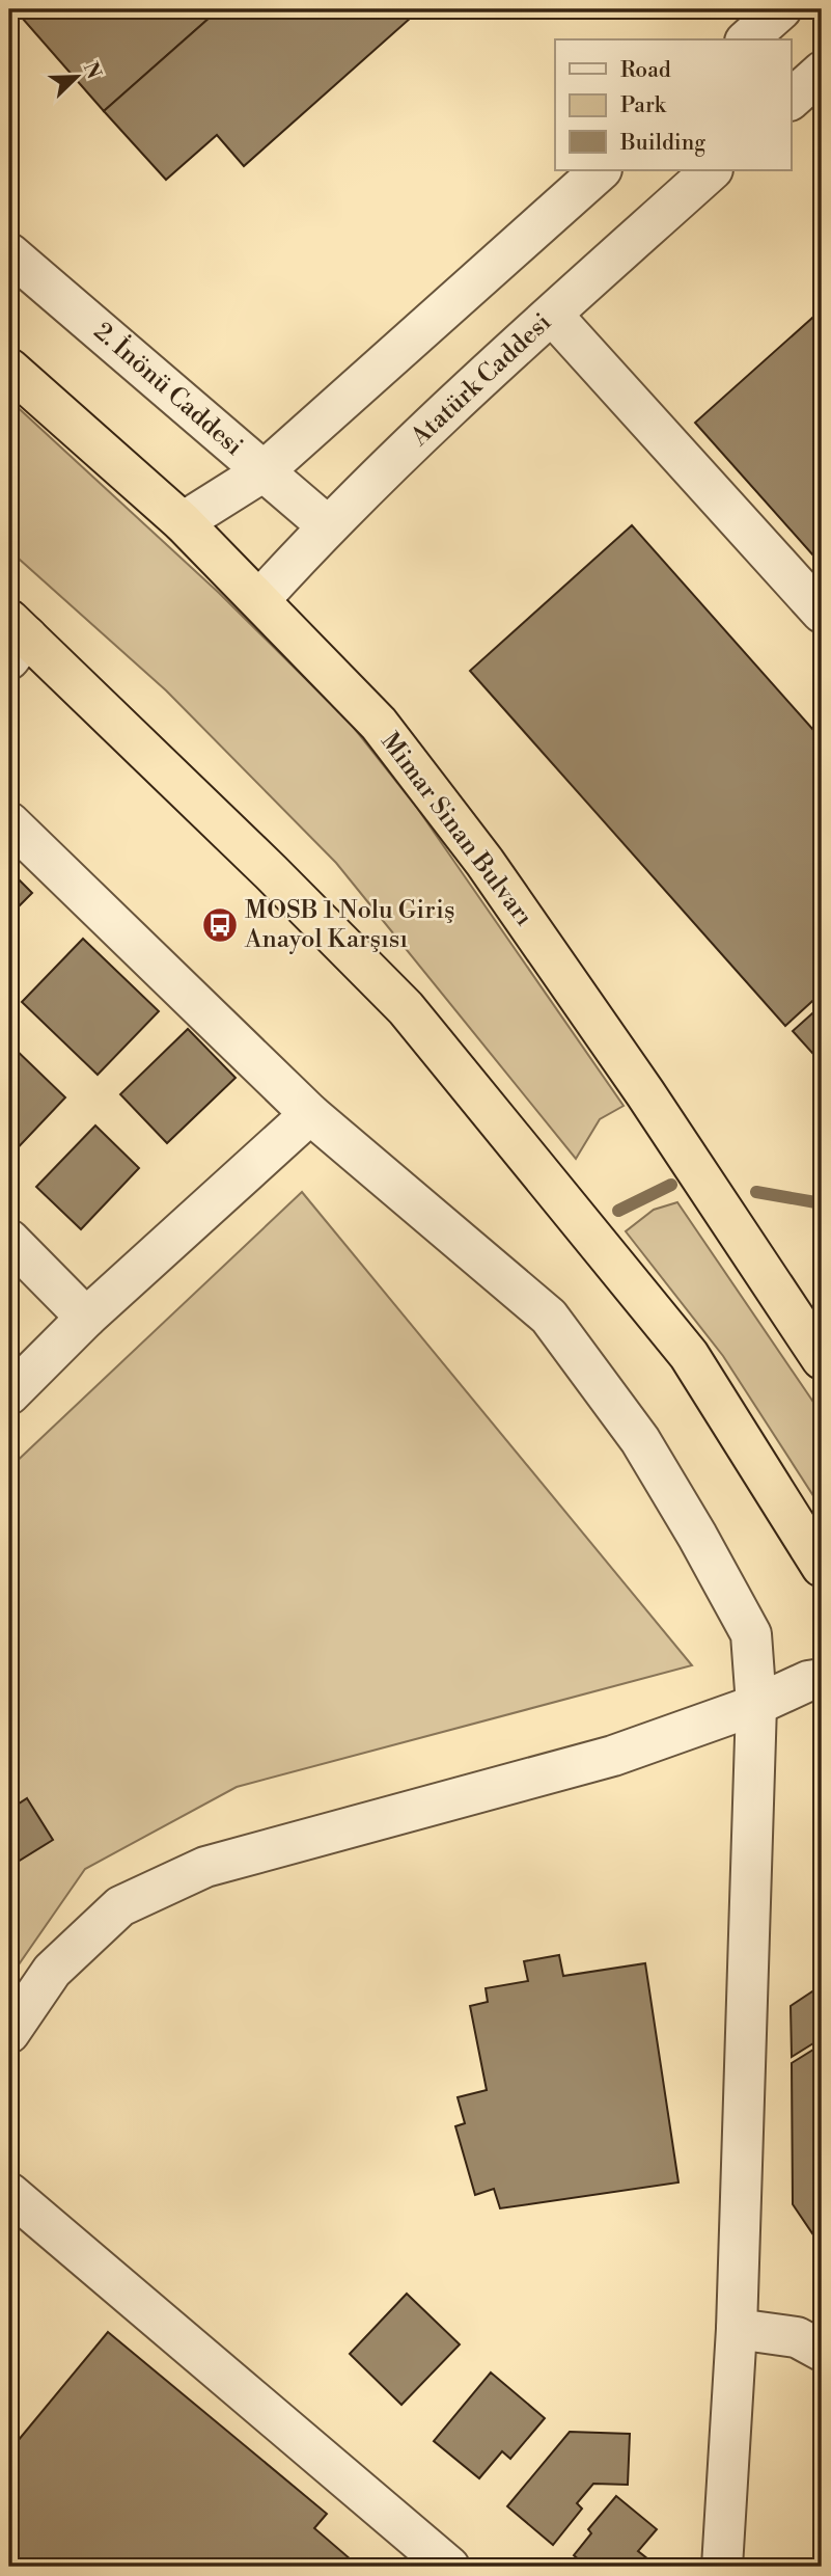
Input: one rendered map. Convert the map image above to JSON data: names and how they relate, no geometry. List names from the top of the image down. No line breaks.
{"streets":{"highway":["Mimar Sinan Bulvarı"],"street":["Atatürk Caddesi","2. İnönü Caddesi"]},"crossings":[["Atatürk Caddesi","2. İnönü Caddesi"],["Atatürk Caddesi","Mimar Sinan Bulvarı"]],"places":{"bus stop":["MOSB 1 Nolu Giriş Anayol Karşısı"]},"legend":["Road","Park","Building"],"north":"top right"}
